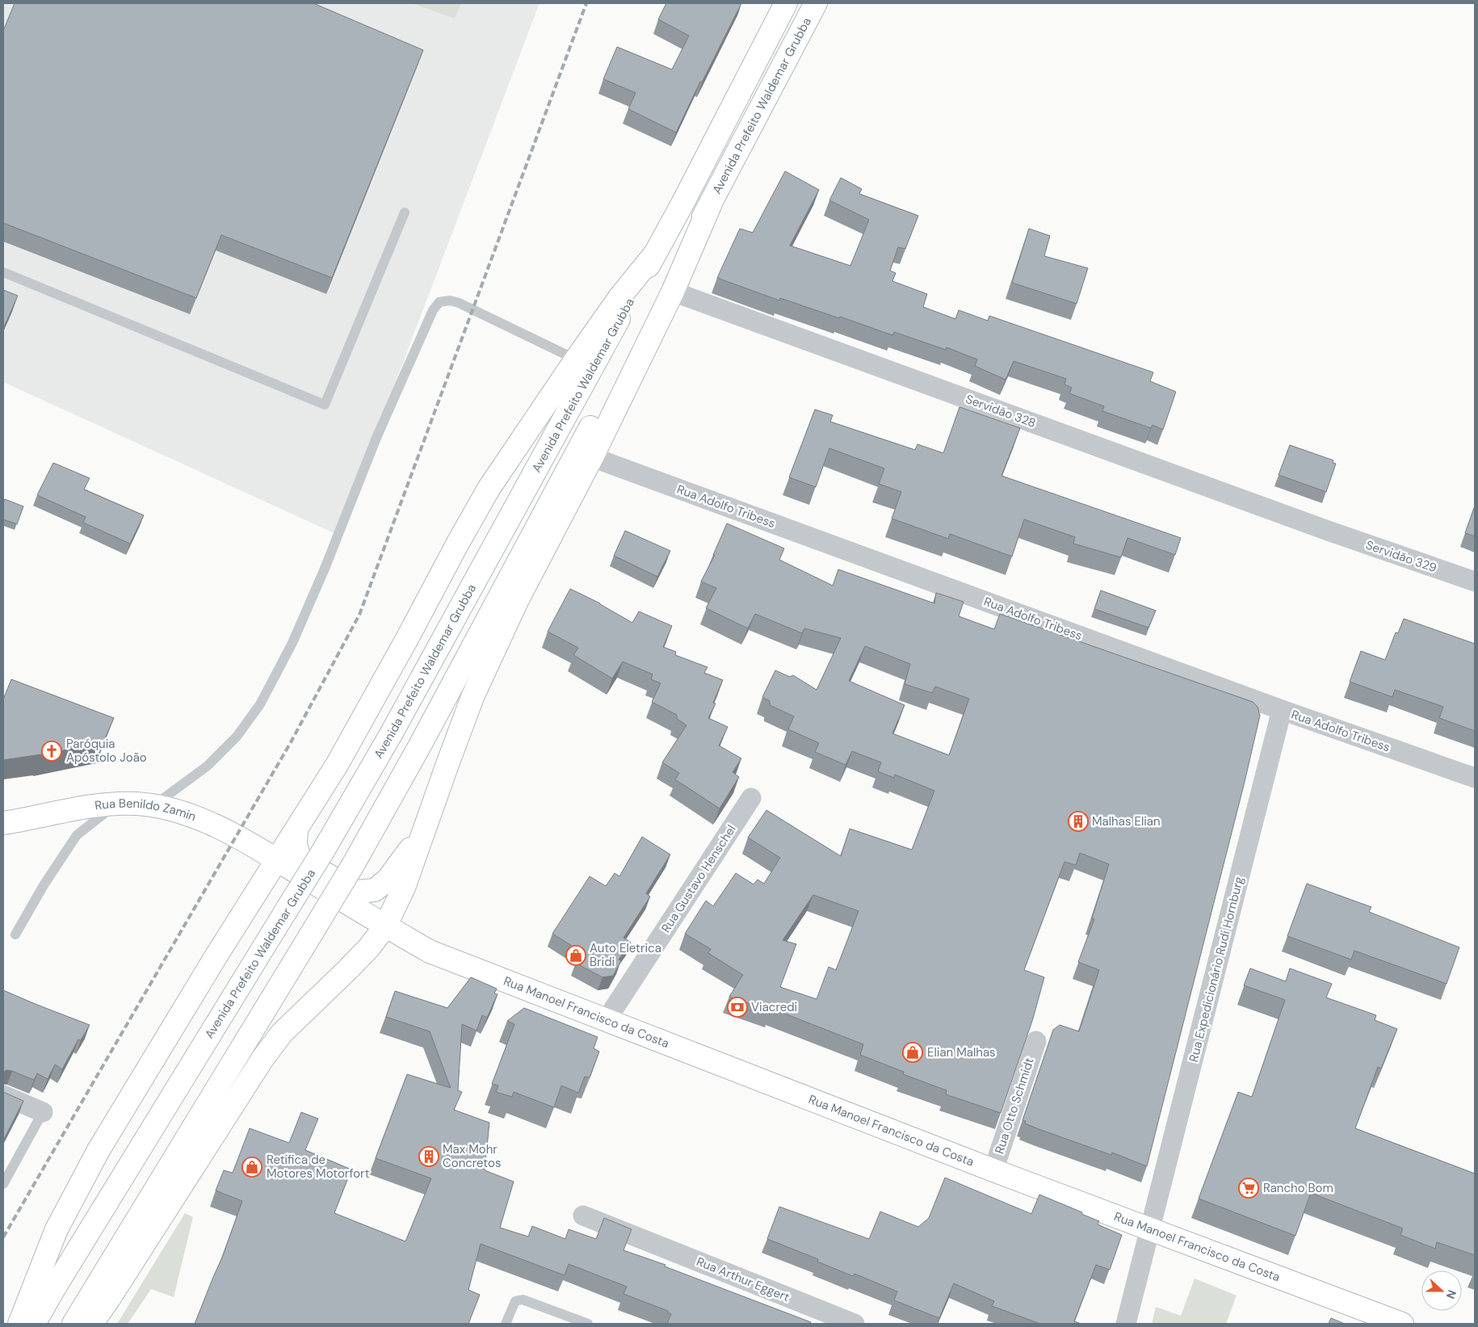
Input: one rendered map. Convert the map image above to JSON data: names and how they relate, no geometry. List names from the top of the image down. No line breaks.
{"streets":{"main road":["Avenida Prefeito Waldemar Grubba","Rua Benildo Zamin","Rua Manoel Francisco da Costa"],"street":["Servidão 328","Rua Adolfo Tribess","Servidão 329","Rua Gustavo Henschel","Rua Expedicionário Rudi Hornburg","Rua Otto Schmidt","Rua Arthur Eggert"]},"crossings":[["Servidão 328","Servidão 329"],["Rua Adolfo Tribess","Rua Expedicionário Rudi Hornburg"],["Rua Benildo Zamin","Rua Manoel Francisco da Costa"],["Rua Gustavo Henschel","Rua Manoel Francisco da Costa"],["Rua Expedicionário Rudi Hornburg","Rua Manoel Francisco da Costa"],["Rua Manoel Francisco da Costa","Rua Otto Schmidt"]],"places":{"church":["Paróquia Apóstolo João"],"building":["Malhas Elian","Max Mohr Concretos"],"shop":["Auto Eletrica Bridi","Elian Malhas","Retífica de Motores Motorfort"],"bank":["Viacredi"],"supermarket":["Rancho Bom"]},"north":"right"}
